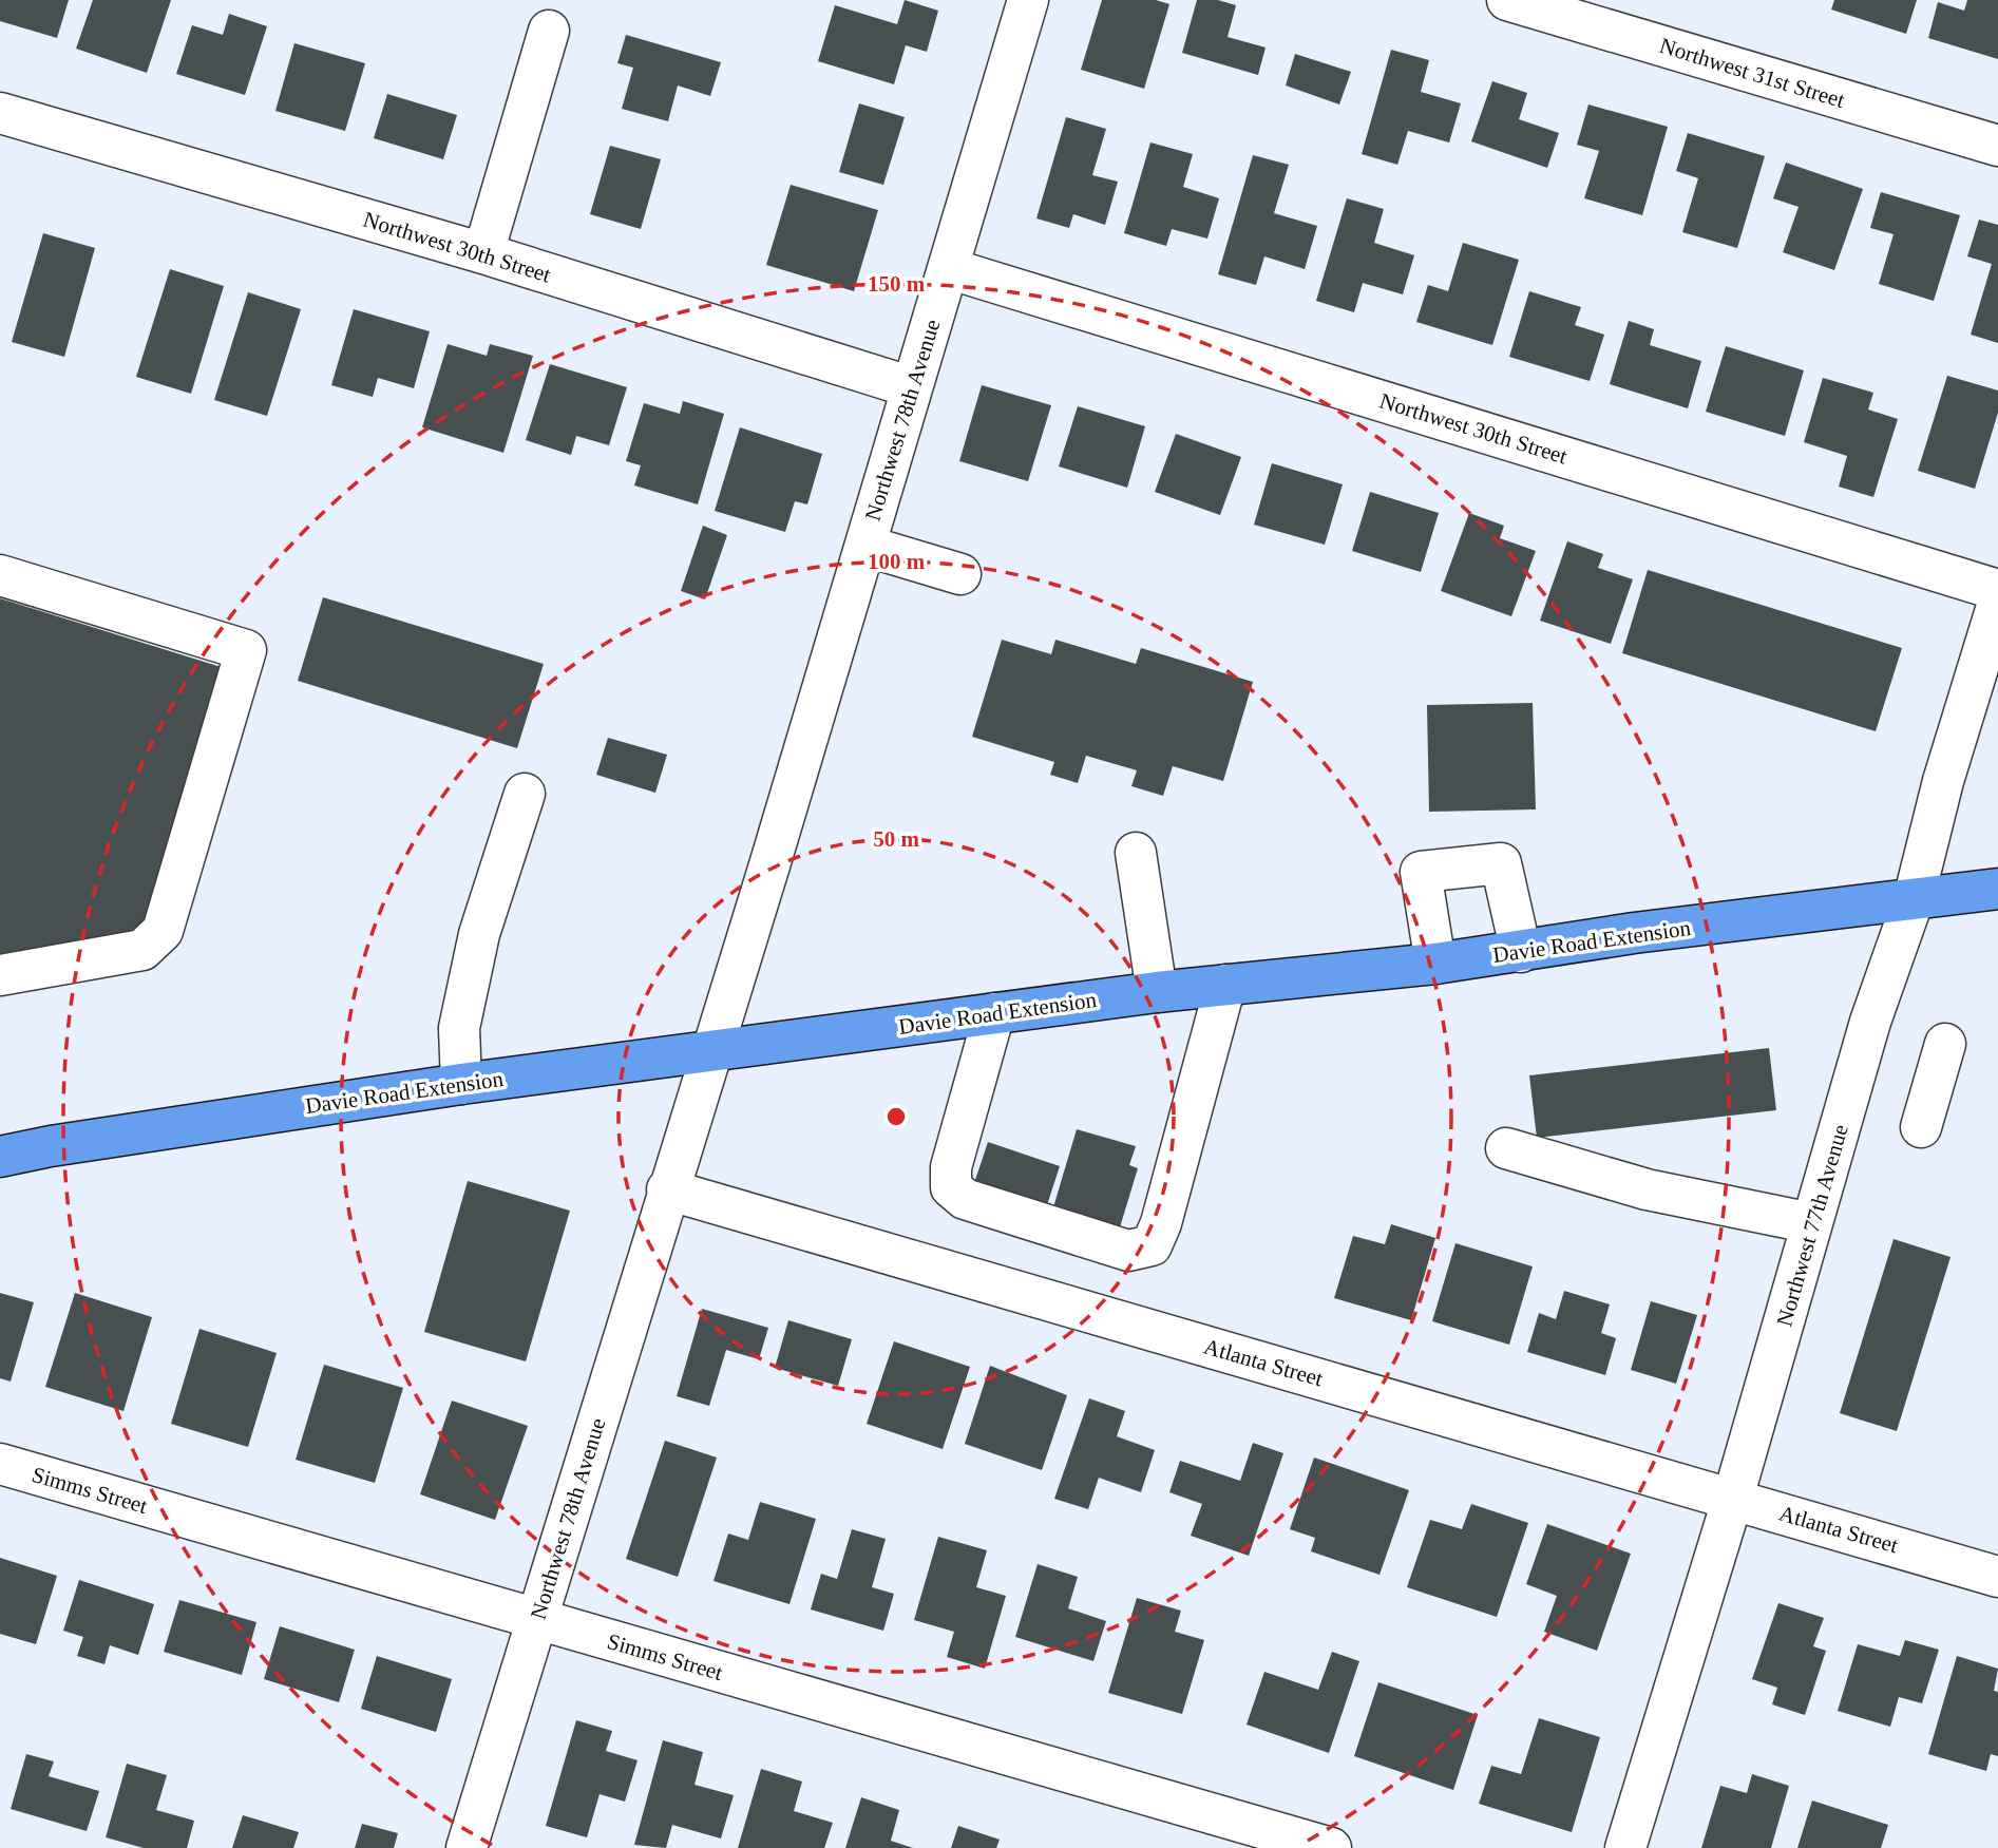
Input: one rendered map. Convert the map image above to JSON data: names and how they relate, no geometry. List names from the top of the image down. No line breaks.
{"streets":{"main road":["Davie Road Extension"],"street":["Northwest 31st Street","Northwest 30th Street","Northwest 78th Avenue","Northwest 77th Avenue","Atlanta Street","Simms Street"]},"crossings":[["Northwest 30th Street","Northwest 78th Avenue"],["Northwest 78th Avenue","Davie Road Extension"],["Northwest 78th Avenue","Atlanta Street"],["Northwest 78th Avenue","Simms Street"],["Davie Road Extension","Northwest 77th Avenue"],["Northwest 77th Avenue","Atlanta Street"]],"rings":["150 m","100 m","50 m"]}
